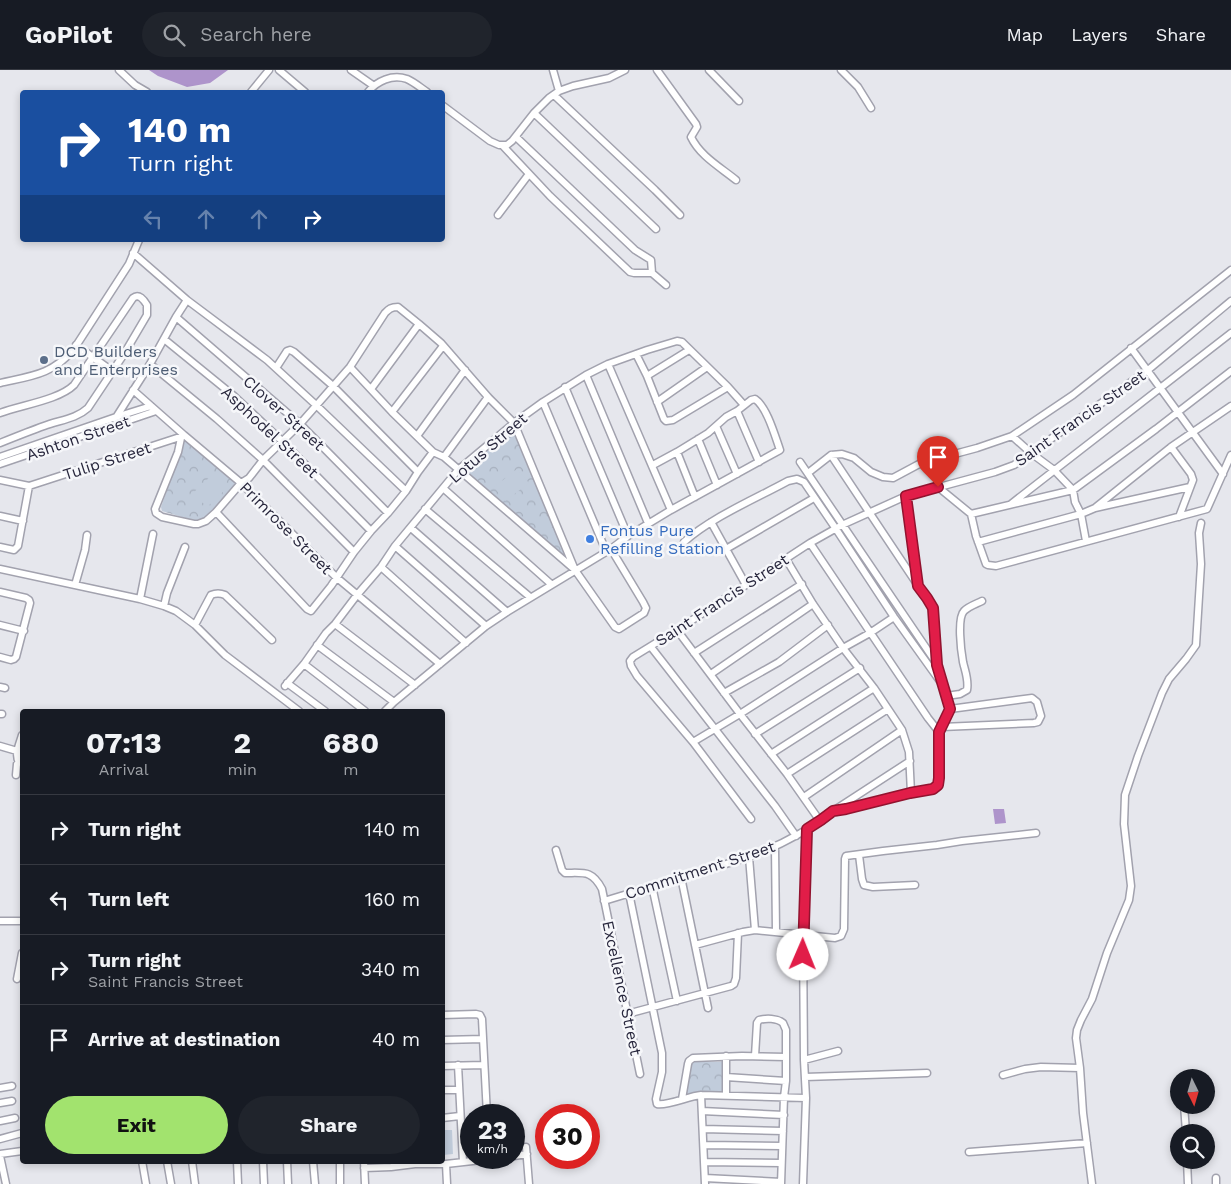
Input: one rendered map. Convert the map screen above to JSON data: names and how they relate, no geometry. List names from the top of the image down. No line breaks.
{"streets":{"street":["Clover Street","Saint Francis Street","Asphodel Street","Ashton Street","Lotus Street","Tulip Street","Primrose Street","Commitment Street","Excellence Street"]},"crossings":[["Ashton Street","Primrose Street"],["Lotus Street","Primrose Street"],["Tulip Street","Primrose Street"],["Commitment Street","Excellence Street"]],"places":["DCD Builders and Enterprises","Fontus Pure Refilling Station"],"north":"bottom","page":{"header":"GoPilot","search":"Search here","nav":["Map","Layers","Share"],"turn":["140 m","Turn right"],"eta":["07:13","Arrival","2","min","680","m"],"list":[{"name":"Turn right","value":"140 m"},{"name":"Turn left","value":"160 m"},{"name":"Turn right","note":"Saint Francis Street","value":"340 m"},{"name":"Arrive at destination","value":"40 m"}],"buttons":["Exit","Share"],"speed":"23 km/h","limit":"30"}}
